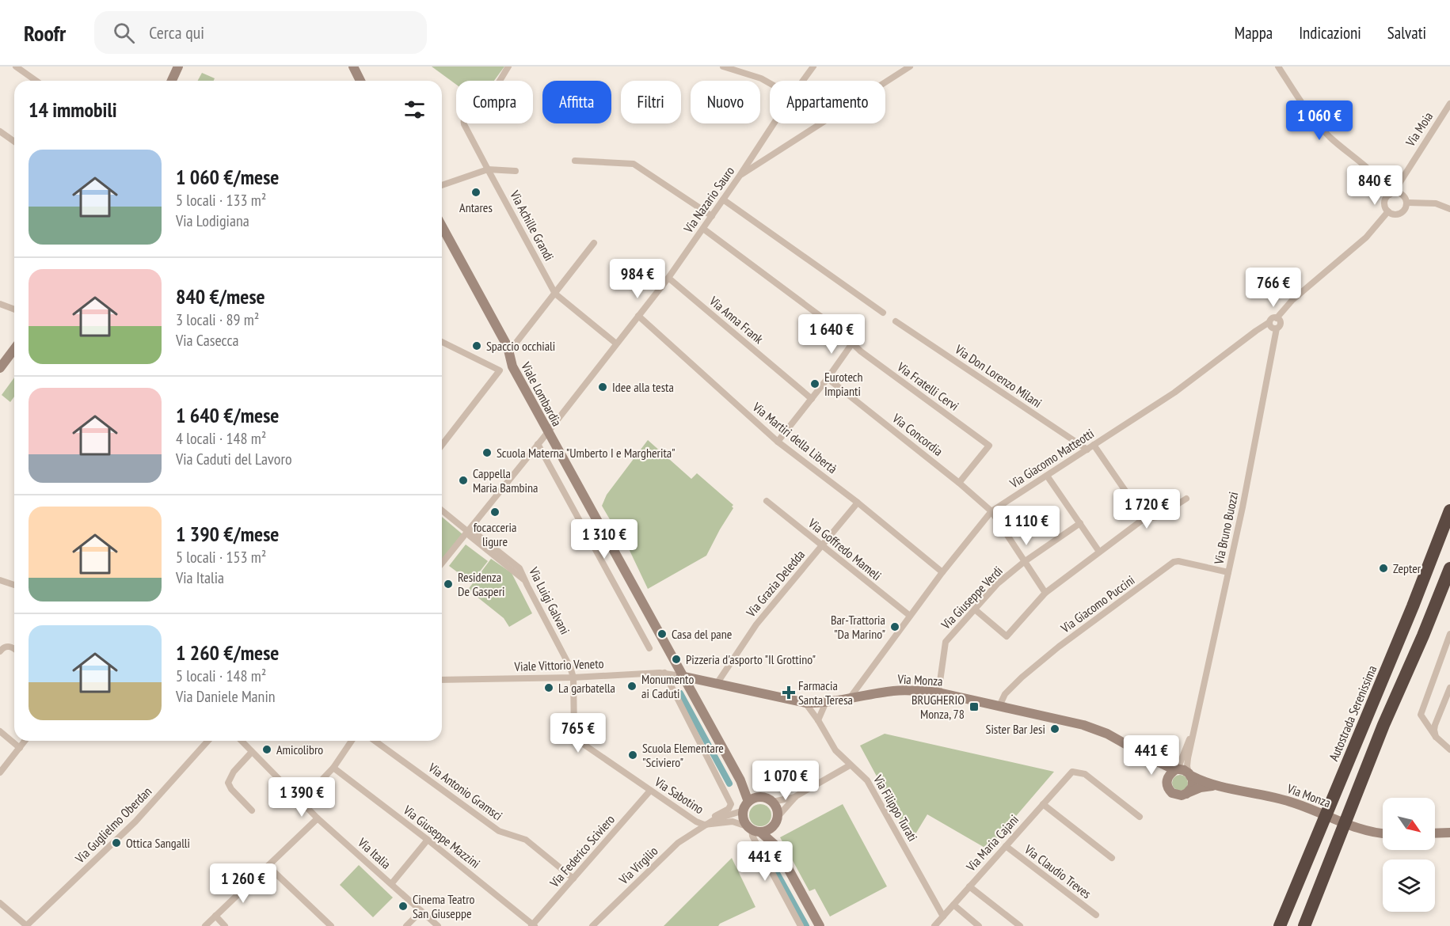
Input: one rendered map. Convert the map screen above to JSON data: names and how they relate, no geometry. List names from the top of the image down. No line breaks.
{"streets":{"highway":["Autostrada Serenissima"],"main road":["Viale Lombardia","Via Monza"],"street":["Via Moia","Via Nazario Sauro","Via Achille Grandi","Via Anna Frank","Via Don Lorenzo Milani","Via Fratelli Cervi","Via Concordia","Via Martiri della Libertà","Via Giacomo Matteotti","Via Bruno Buozzi","Via Goffredo Mameli","Via Grazia Deledda","Via Giuseppe Verdi","Via Luigi Galvani","Via Giacomo Puccini","Viale Vittorio Veneto","Via Antonio Gramsci","Via Sabotino","Via Filippo Turati","Via Guglielmo Oberdan","Via Giuseppe Mazzini","Via Maria Cajani","Via Federico Sciviero","Via Italia","Via Virgilio","Via Claudio Treves"]},"crossings":[["Via Moia","Via Giacomo Matteotti"],["Via Nazario Sauro","Via Anna Frank"],["Via Nazario Sauro","Via Fratelli Cervi"],["Via Nazario Sauro","Viale Lombardia"],["Via Nazario Sauro","Via Martiri della Libertà"],["Via Nazario Sauro","Via Luigi Galvani"],["Via Don Lorenzo Milani","Via Giacomo Matteotti"],["Via Fratelli Cervi","Via Concordia"],["Viale Lombardia","Viale Vittorio Veneto"],["Viale Lombardia","Via Monza"],["Viale Lombardia","Via Virgilio"],["Via Concordia","Via Giacomo Matteotti"],["Via Concordia","Via Giuseppe Verdi"],["Via Martiri della Libertà","Via Giacomo Matteotti"],["Via Martiri della Libertà","Via Grazia Deledda"],["Via Giacomo Matteotti","Via Bruno Buozzi"],["Via Giacomo Matteotti","Via Goffredo Mameli"],["Via Giacomo Matteotti","Via Monza"],["Via Bruno Buozzi","Via Giacomo Puccini"],["Via Bruno Buozzi","Via Monza"],["Via Goffredo Mameli","Via Grazia Deledda"],["Via Grazia Deledda","Via Monza"],["Via Giuseppe Verdi","Via Monza"],["Via Luigi Galvani","Viale Vittorio Veneto"],["Via Luigi Galvani","Via Sabotino"],["Via Giacomo Puccini","Via Monza"],["Viale Vittorio Veneto","Via Monza"],["Viale Vittorio Veneto","Via Sabotino"],["Via Monza","Via Filippo Turati"],["Via Antonio Gramsci","Via Federico Sciviero"],["Via Sabotino","Via Federico Sciviero"],["Via Sabotino","Via Virgilio"],["Via Filippo Turati","Via Maria Cajani"],["Via Giuseppe Mazzini","Via Federico Sciviero"],["Via Maria Cajani","Via Claudio Treves"]],"places":{"other":["Antares","Spaccio occhiali","Eurotech Impianti","Idee alla testa","Scuola Materna \"Umberto I e Margherita\"","Cappella Maria Bambina","focacceria ligure","Zepter","Residenza De Gasperi","Bar-Trattoria \"Da Marino\"","Casa del pane","Pizzeria d'asporto \"Il Grottino\"","Monumento ai Caduti","La garbatella","Sister Bar Jesi","Amicolibro","Scuola Elementare \"Sciviero\"","Ottica Sangalli","Cinema Teatro San Giuseppe"],"health":["Farmacia Santa Teresa"],"transit":["BRUGHERIO Monza, 78"]},"north":"bottom right","page":{"header":"Roofr","search":"Cerca qui","nav":["Mappa","Indicazioni","Salvati"],"chip":["Compra","Affitta","Filtri","Nuovo","Appartamento"],"heading":"14 immobili","price":["1 060 €","840 €","984 €","766 €","1 640 €","1 720 €","1 110 €","1 310 €","765 €","441 €","1 070 €","1 390 €","441 €","1 260 €"],"list":[{"name":"1 060 €/mese","note":"5 locali · 133 m² · Via Lodigiana"},{"name":"840 €/mese","note":"3 locali · 89 m² · Via Casecca"},{"name":"1 640 €/mese","note":"4 locali · 148 m² · Via Caduti del Lavoro"},{"name":"1 390 €/mese","note":"5 locali · 153 m² · Via Italia"},{"name":"1 260 €/mese","note":"5 locali · 148 m² · Via Daniele Manin"}]}}
